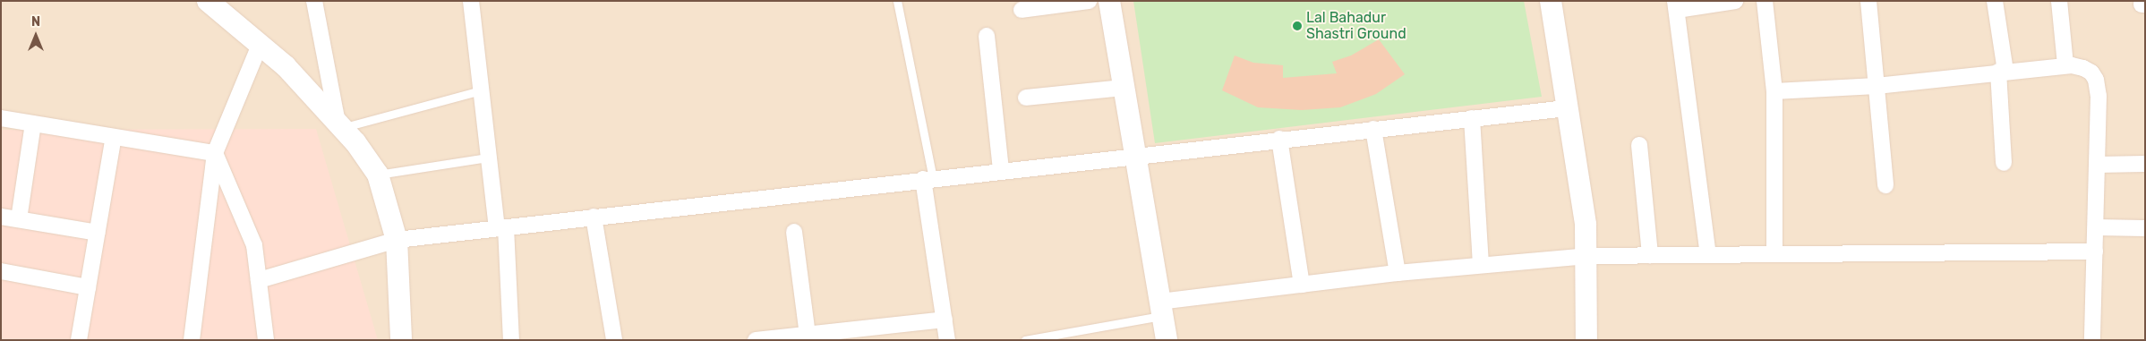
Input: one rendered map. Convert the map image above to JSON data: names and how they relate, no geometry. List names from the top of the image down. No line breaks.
{"places":["Lal Bahadur Shastri Ground"],"north":"top"}
